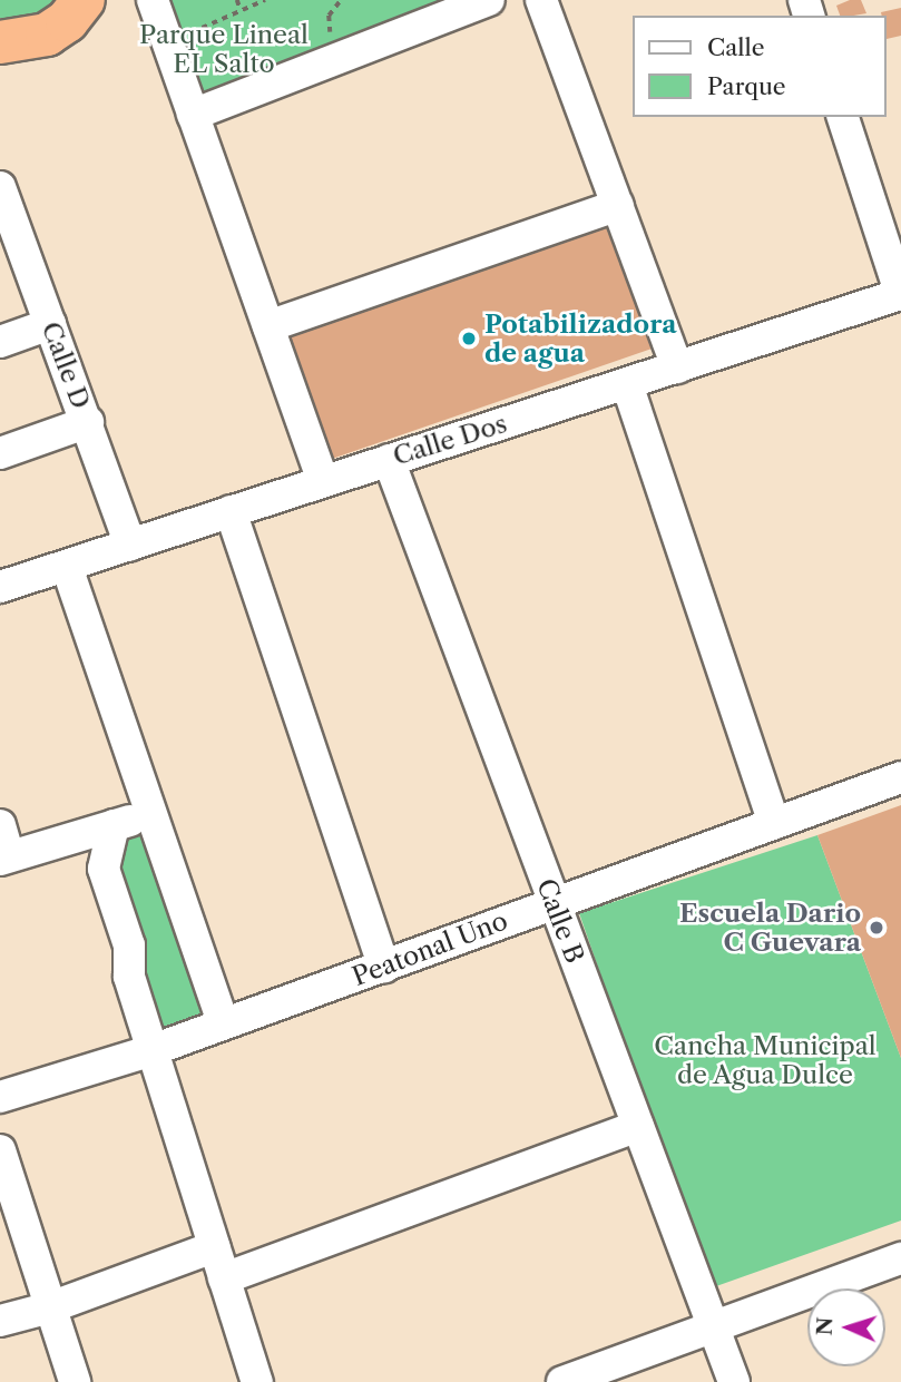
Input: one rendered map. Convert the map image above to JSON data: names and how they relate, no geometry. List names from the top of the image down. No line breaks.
{"streets":{"street":["Calle D","Calle Dos","Calle B","Peatonal Uno"]},"crossings":[["Calle D","Calle Dos"],["Calle Dos","Calle B"],["Calle B","Peatonal Uno"]],"parks":["Parque Lineal EL Salto","Cancha Municipal de Agua Dulce"],"places":["Potabilizadora de agua","Escuela Dario C Guevara"],"legend":["Calle","Parque"],"north":"left"}
